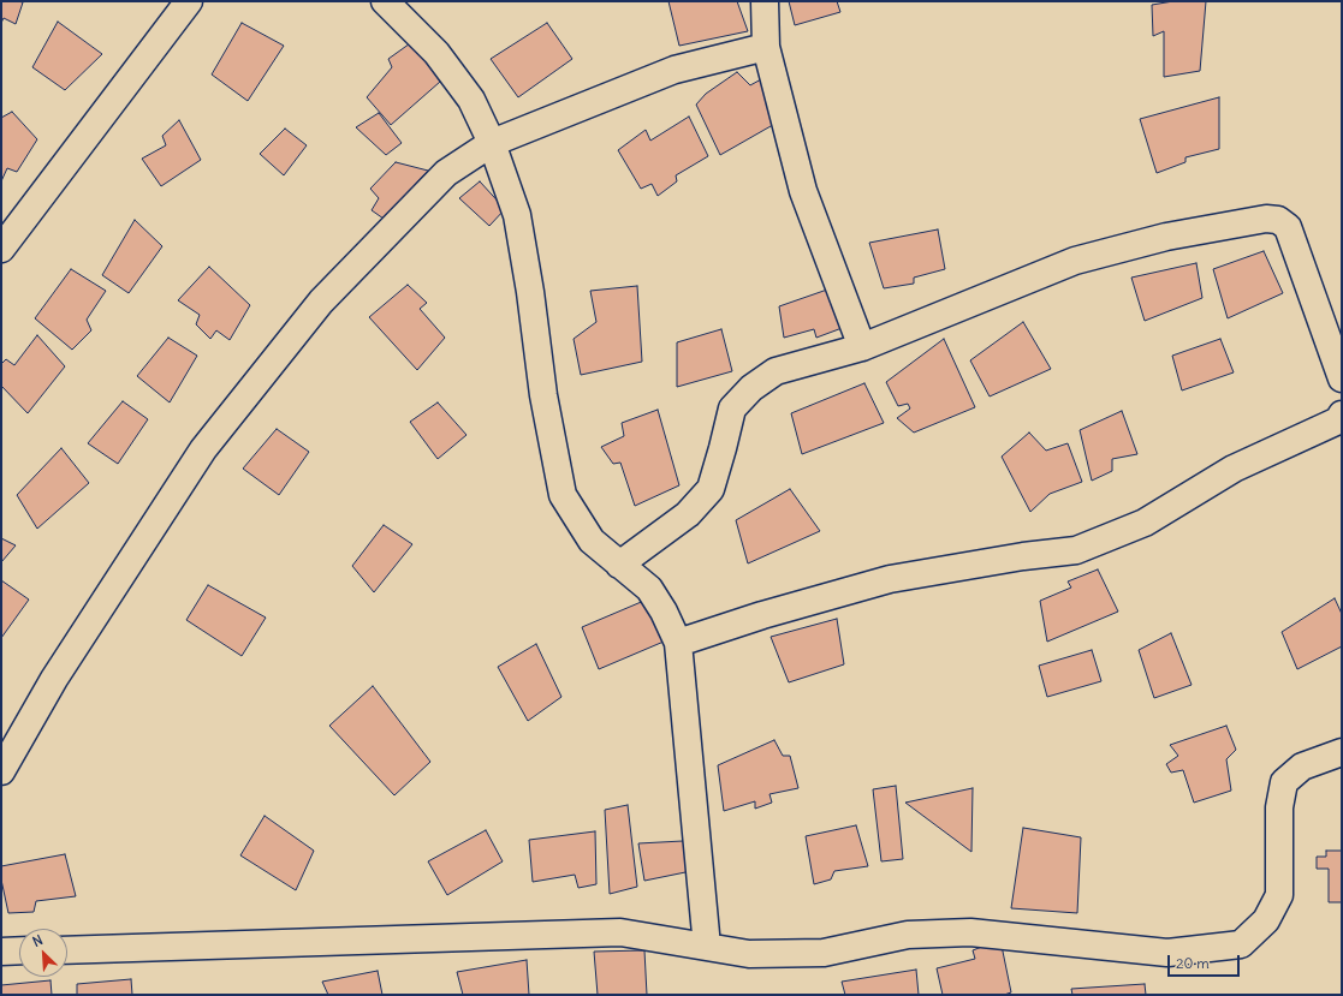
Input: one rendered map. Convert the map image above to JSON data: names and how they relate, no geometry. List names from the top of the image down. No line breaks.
{"scale_bar":"20 m","north":"top left"}
